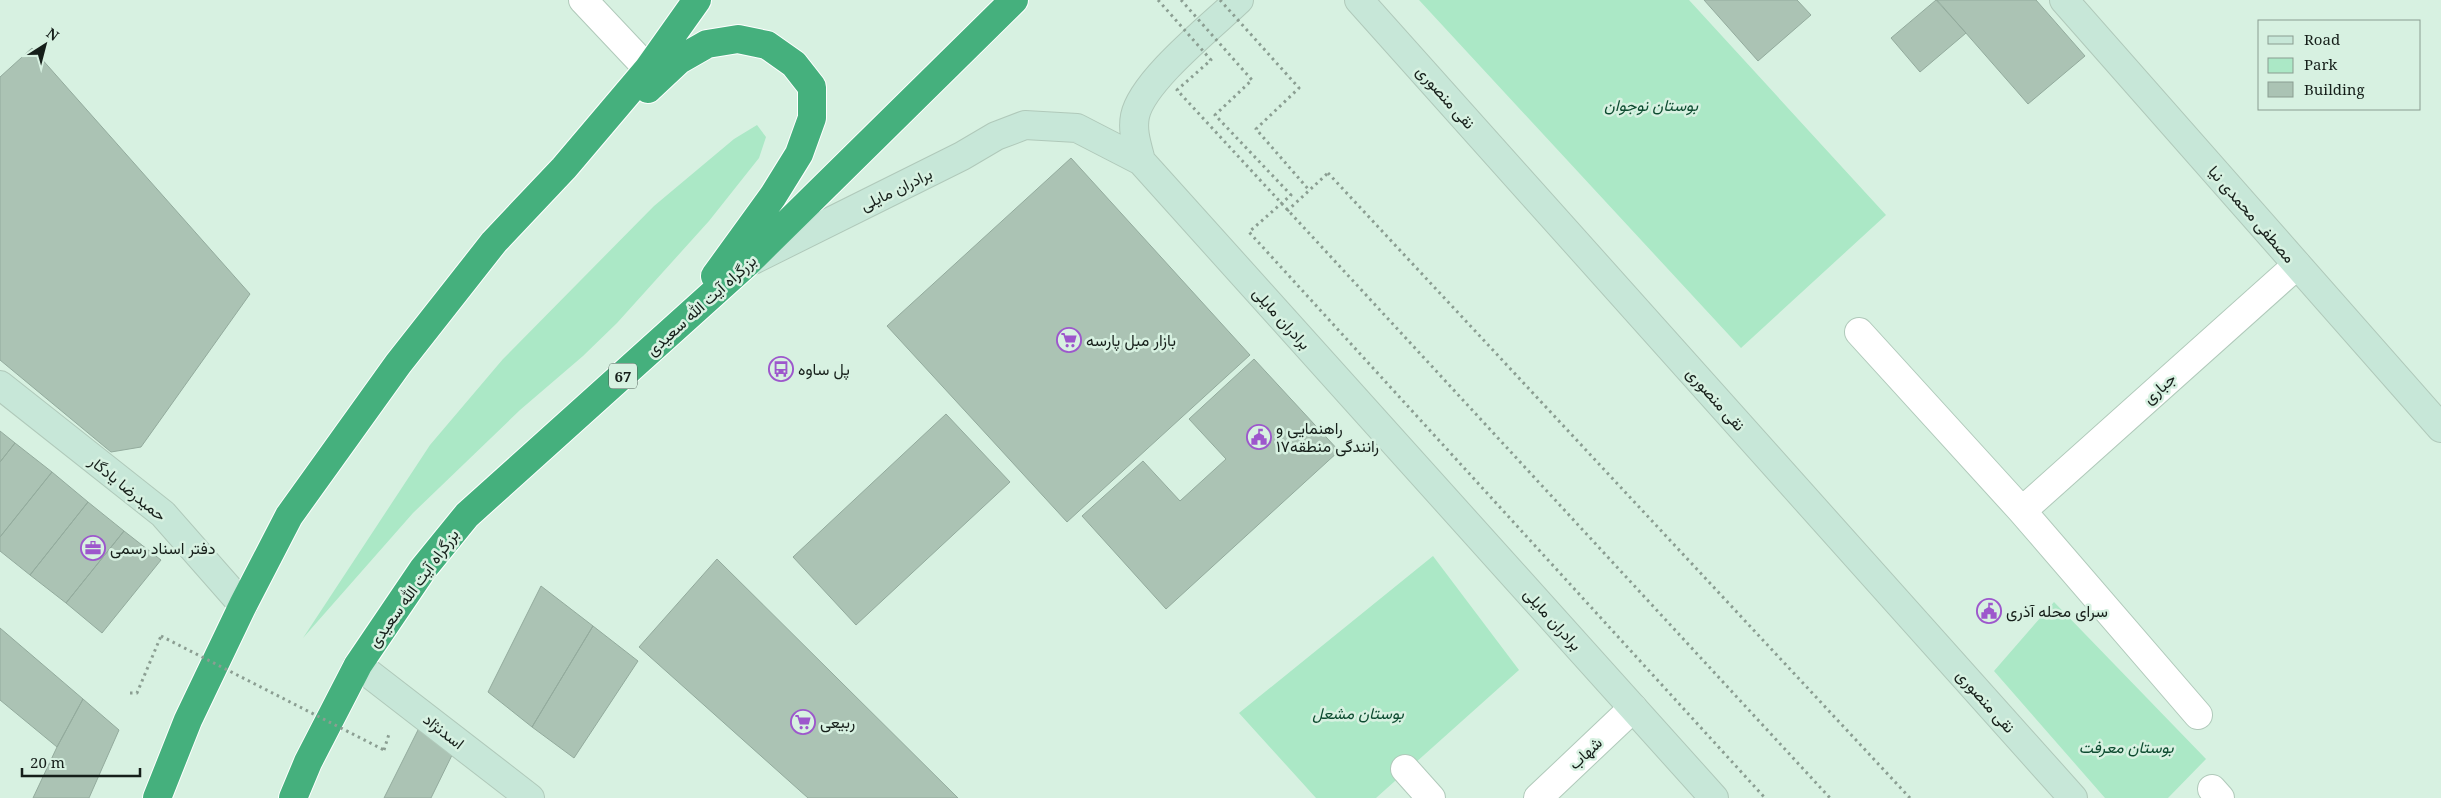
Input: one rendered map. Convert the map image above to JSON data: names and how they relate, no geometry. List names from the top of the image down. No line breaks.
{"streets":{"highway":["بزرگراه آیت الله سعیدی","67"],"street":["نقی منصوری","برادران مایلی","مصطفی محمدی نیا","جباری","حمیدرضا یادگار","اسدنژاد","شهاب"]},"crossings":[["برادران مایلی","بزرگراه آیت الله سعیدی"],["برادران مایلی","شهاب"],["مصطفی محمدی نیا","جباری"],["بزرگراه آیت الله سعیدی","اسدنژاد"]],"parks":["بوستان نوجوان","بوستان مشعل","بوستان معرفت"],"places":{"supermarket":["بازار مبل پارسه","ربیعی"],"bus stop":["پل ساوه"],"public building":["راهنمایی و رانندگی منطقه۱۷","سرای محله آذری"],"office":["دفتر اسناد رسمی"]},"legend":["Road","Park","Building"],"scale_bar":"20 m","north":"top right"}
